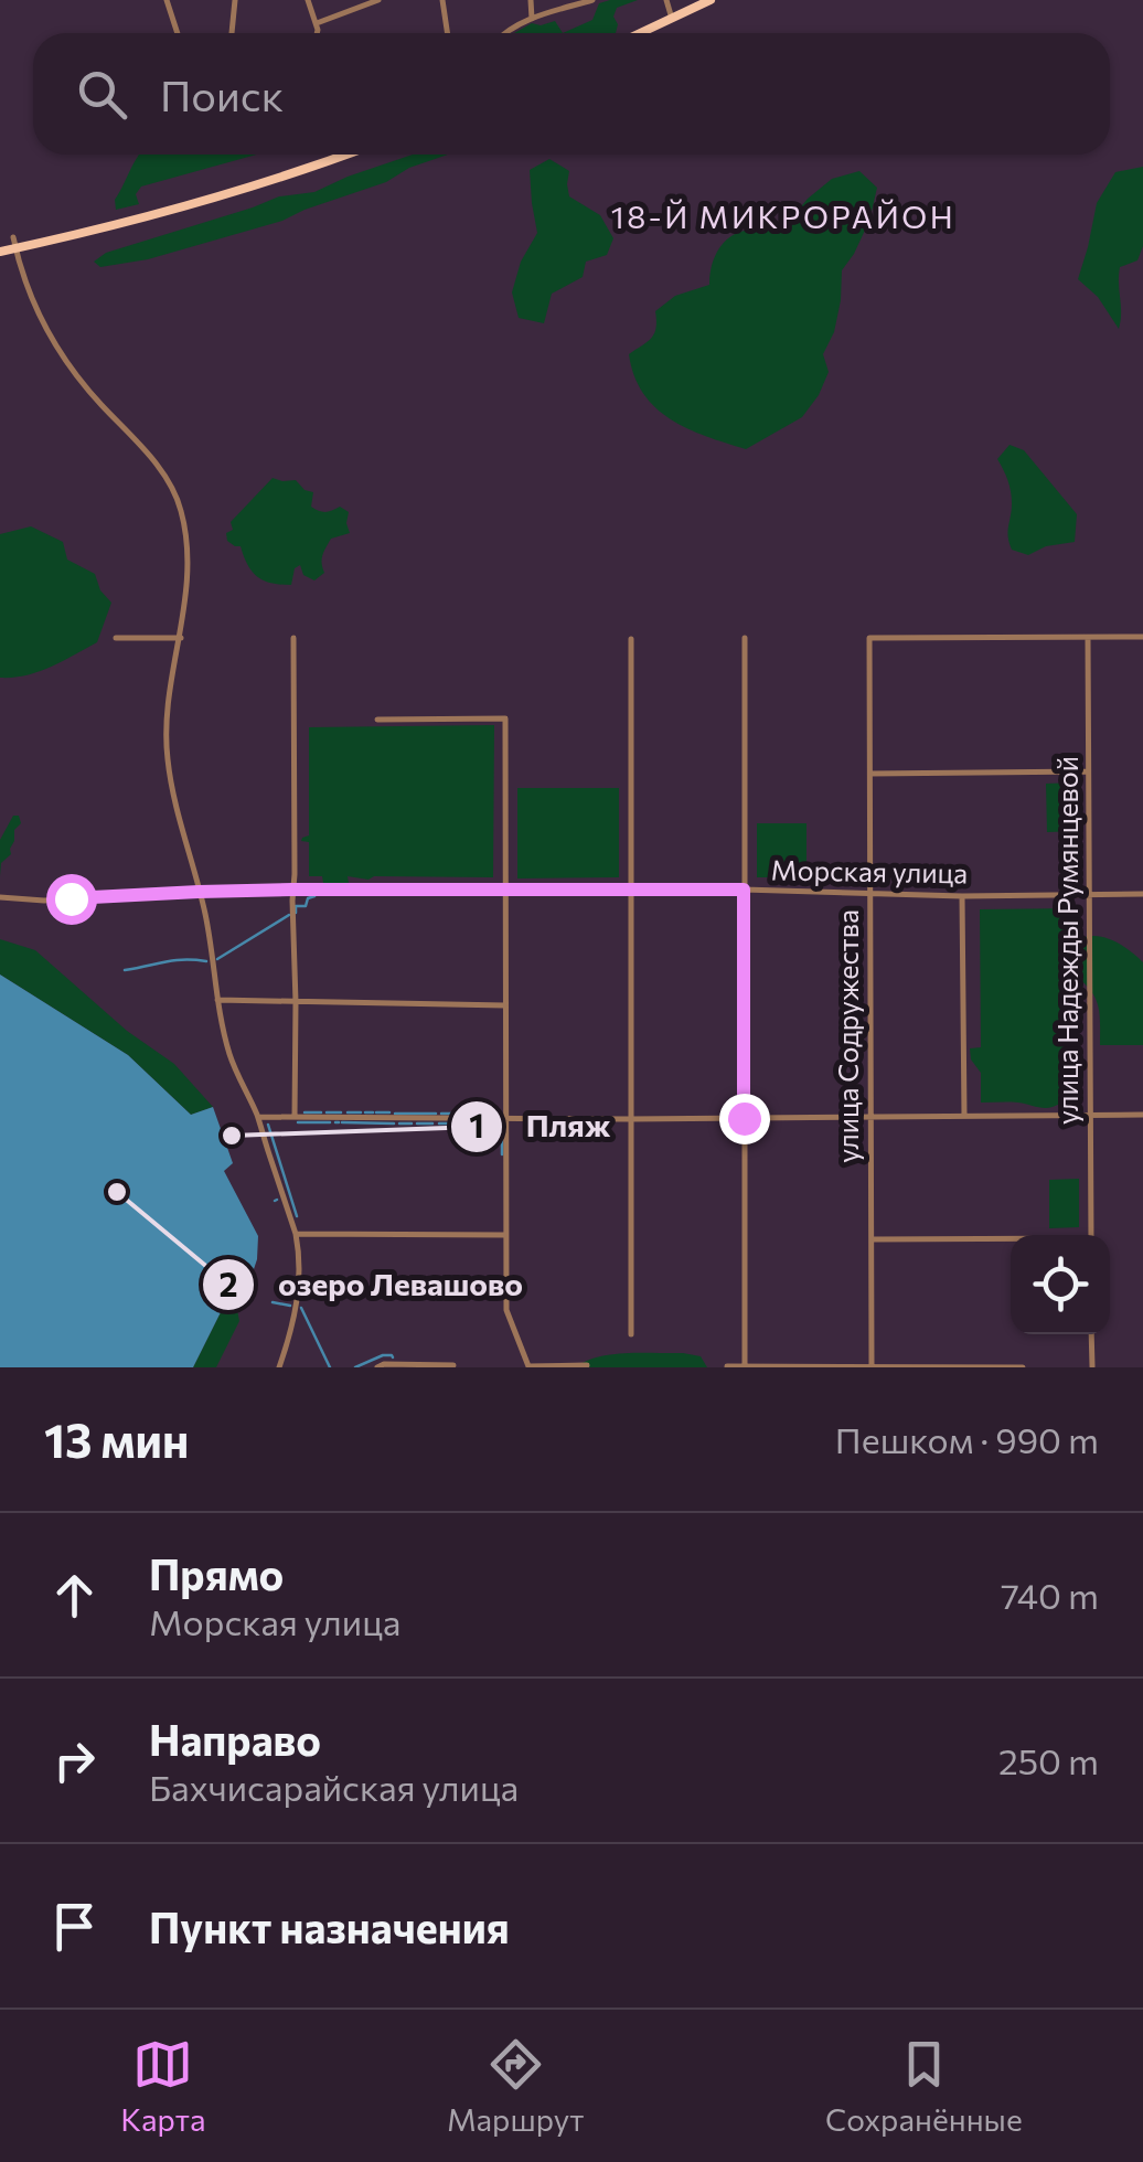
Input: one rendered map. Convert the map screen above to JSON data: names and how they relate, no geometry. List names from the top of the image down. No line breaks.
{"streets":{"street":["Морская улица","улица Надежды Румянцевой","улица Содружества"]},"crossings":[["Морская улица","улица Надежды Румянцевой"],["Морская улица","улица Содружества"],["улица Надежды Румянцевой","улица Содружества"]],"districts":["18-Й МИКРОРАЙОН"],"places":["Пляж","озеро Левашово"],"page":{"search":"Поиск","heading":["13 мин","Пешком · 990 m"],"list":[["Прямо","Морская улица","740 m"],["Направо","Бахчисарайская улица","250 m"],"Пункт назначения"],"nav":["Карта","Маршрут","Сохранённые"]}}
